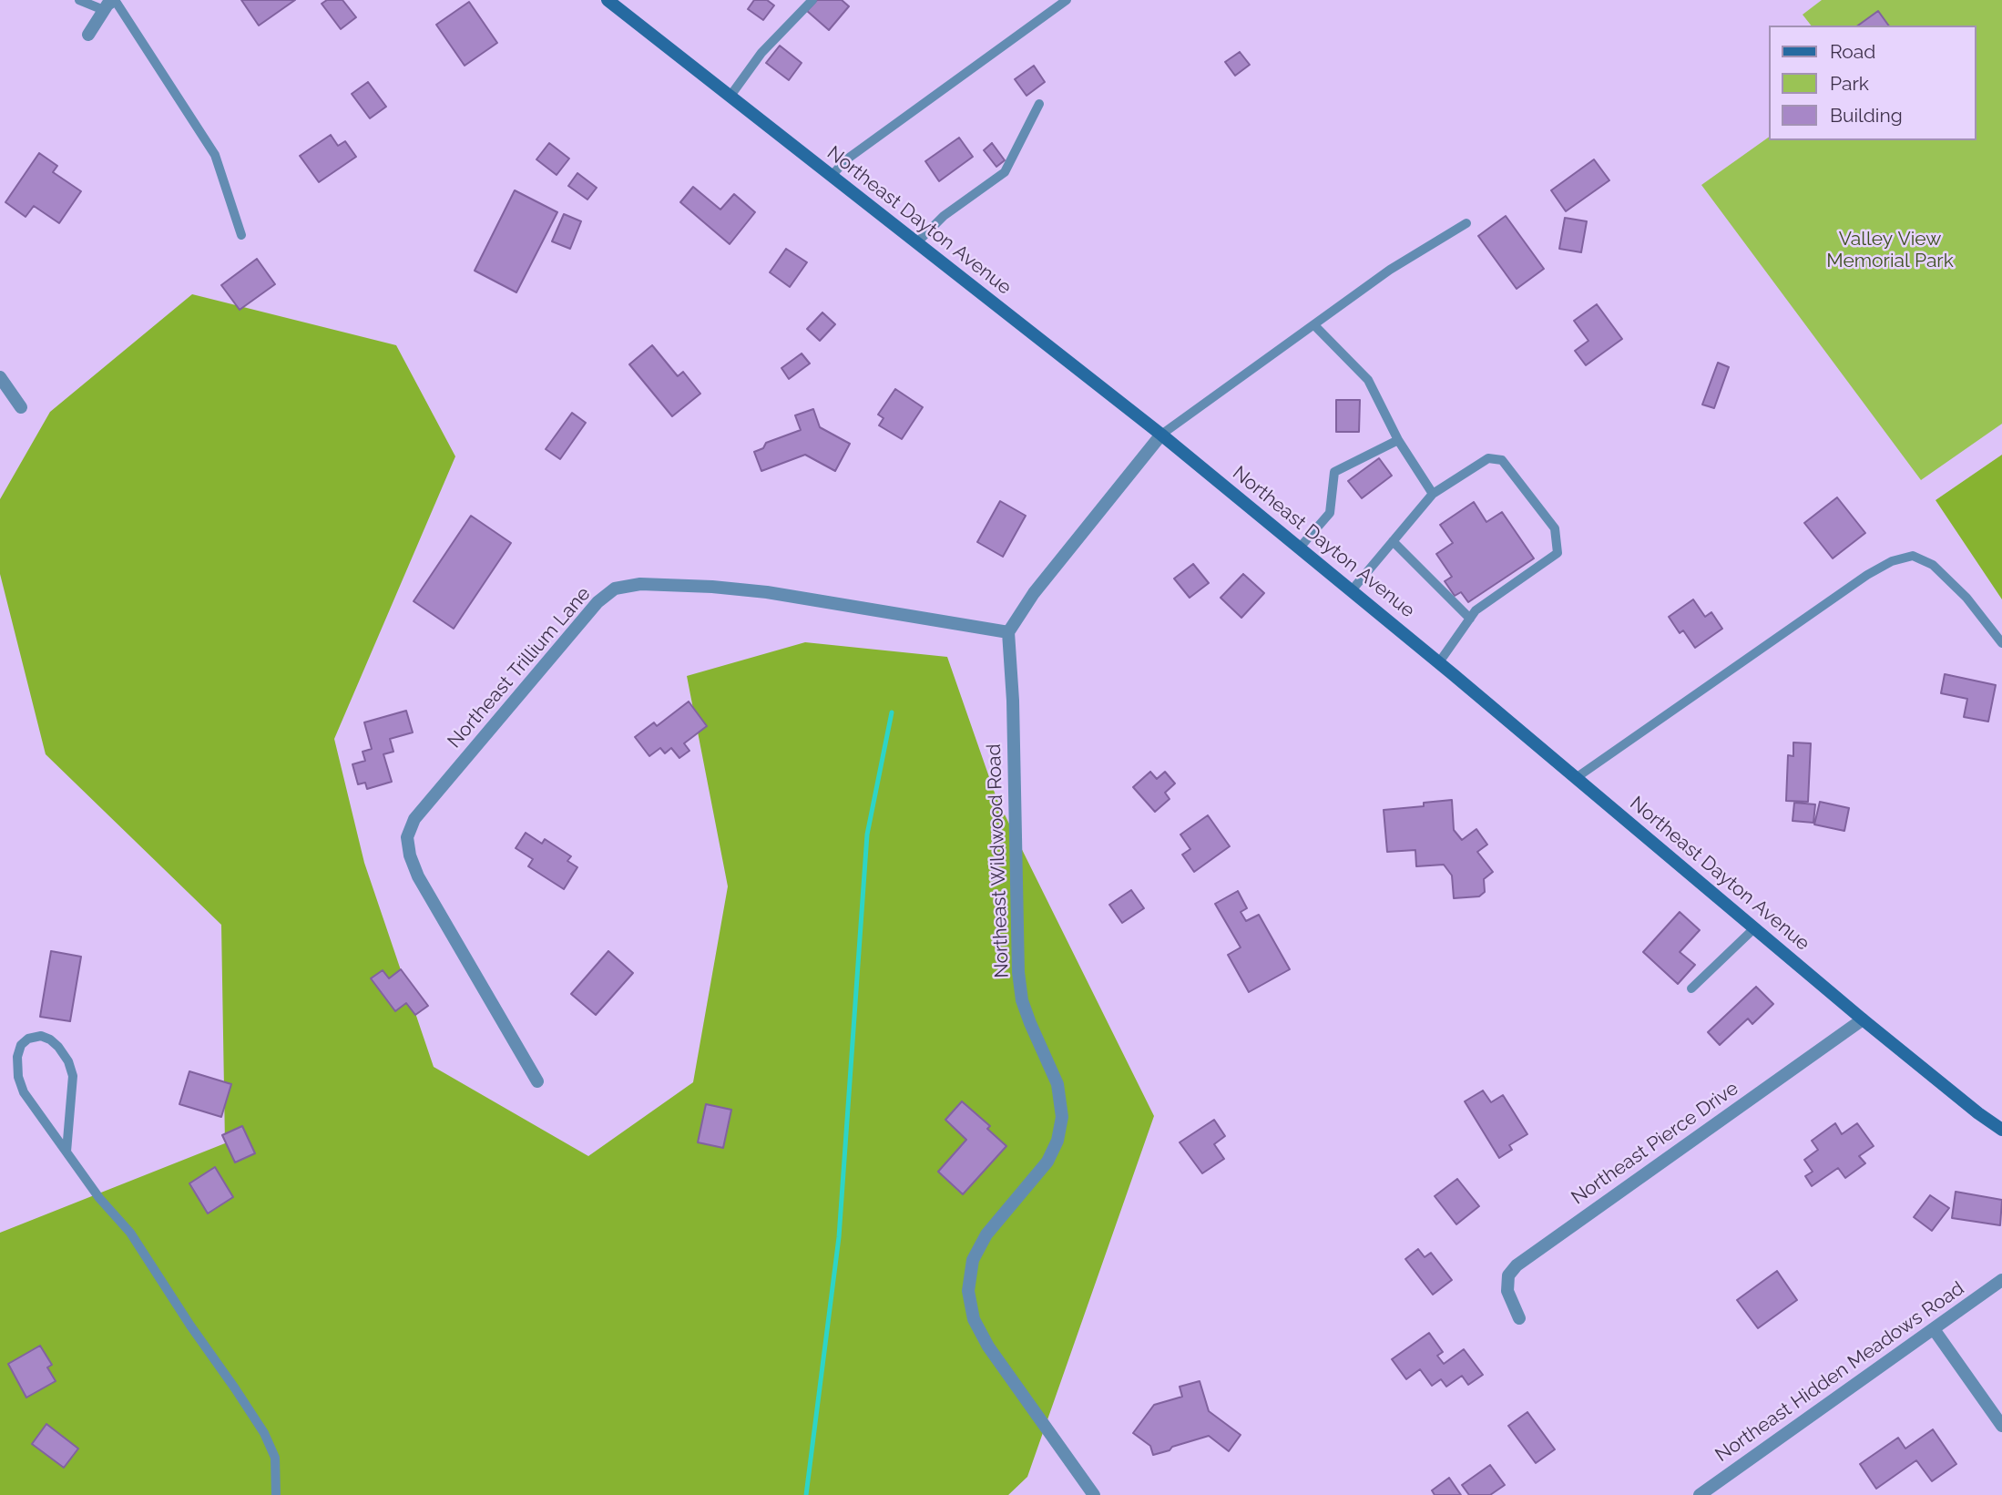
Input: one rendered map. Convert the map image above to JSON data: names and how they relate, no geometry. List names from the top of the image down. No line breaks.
{"streets":{"street":["Northeast Dayton Avenue","Northeast Trillium Lane","Northeast Wildwood Road","Northeast Pierce Drive","Northeast Hidden Meadows Road"]},"crossings":[["Northeast Dayton Avenue","Northeast Pierce Drive"],["Northeast Trillium Lane","Northeast Wildwood Road"]],"parks":["Valley View Memorial Park"],"legend":["Road","Park","Building"]}
